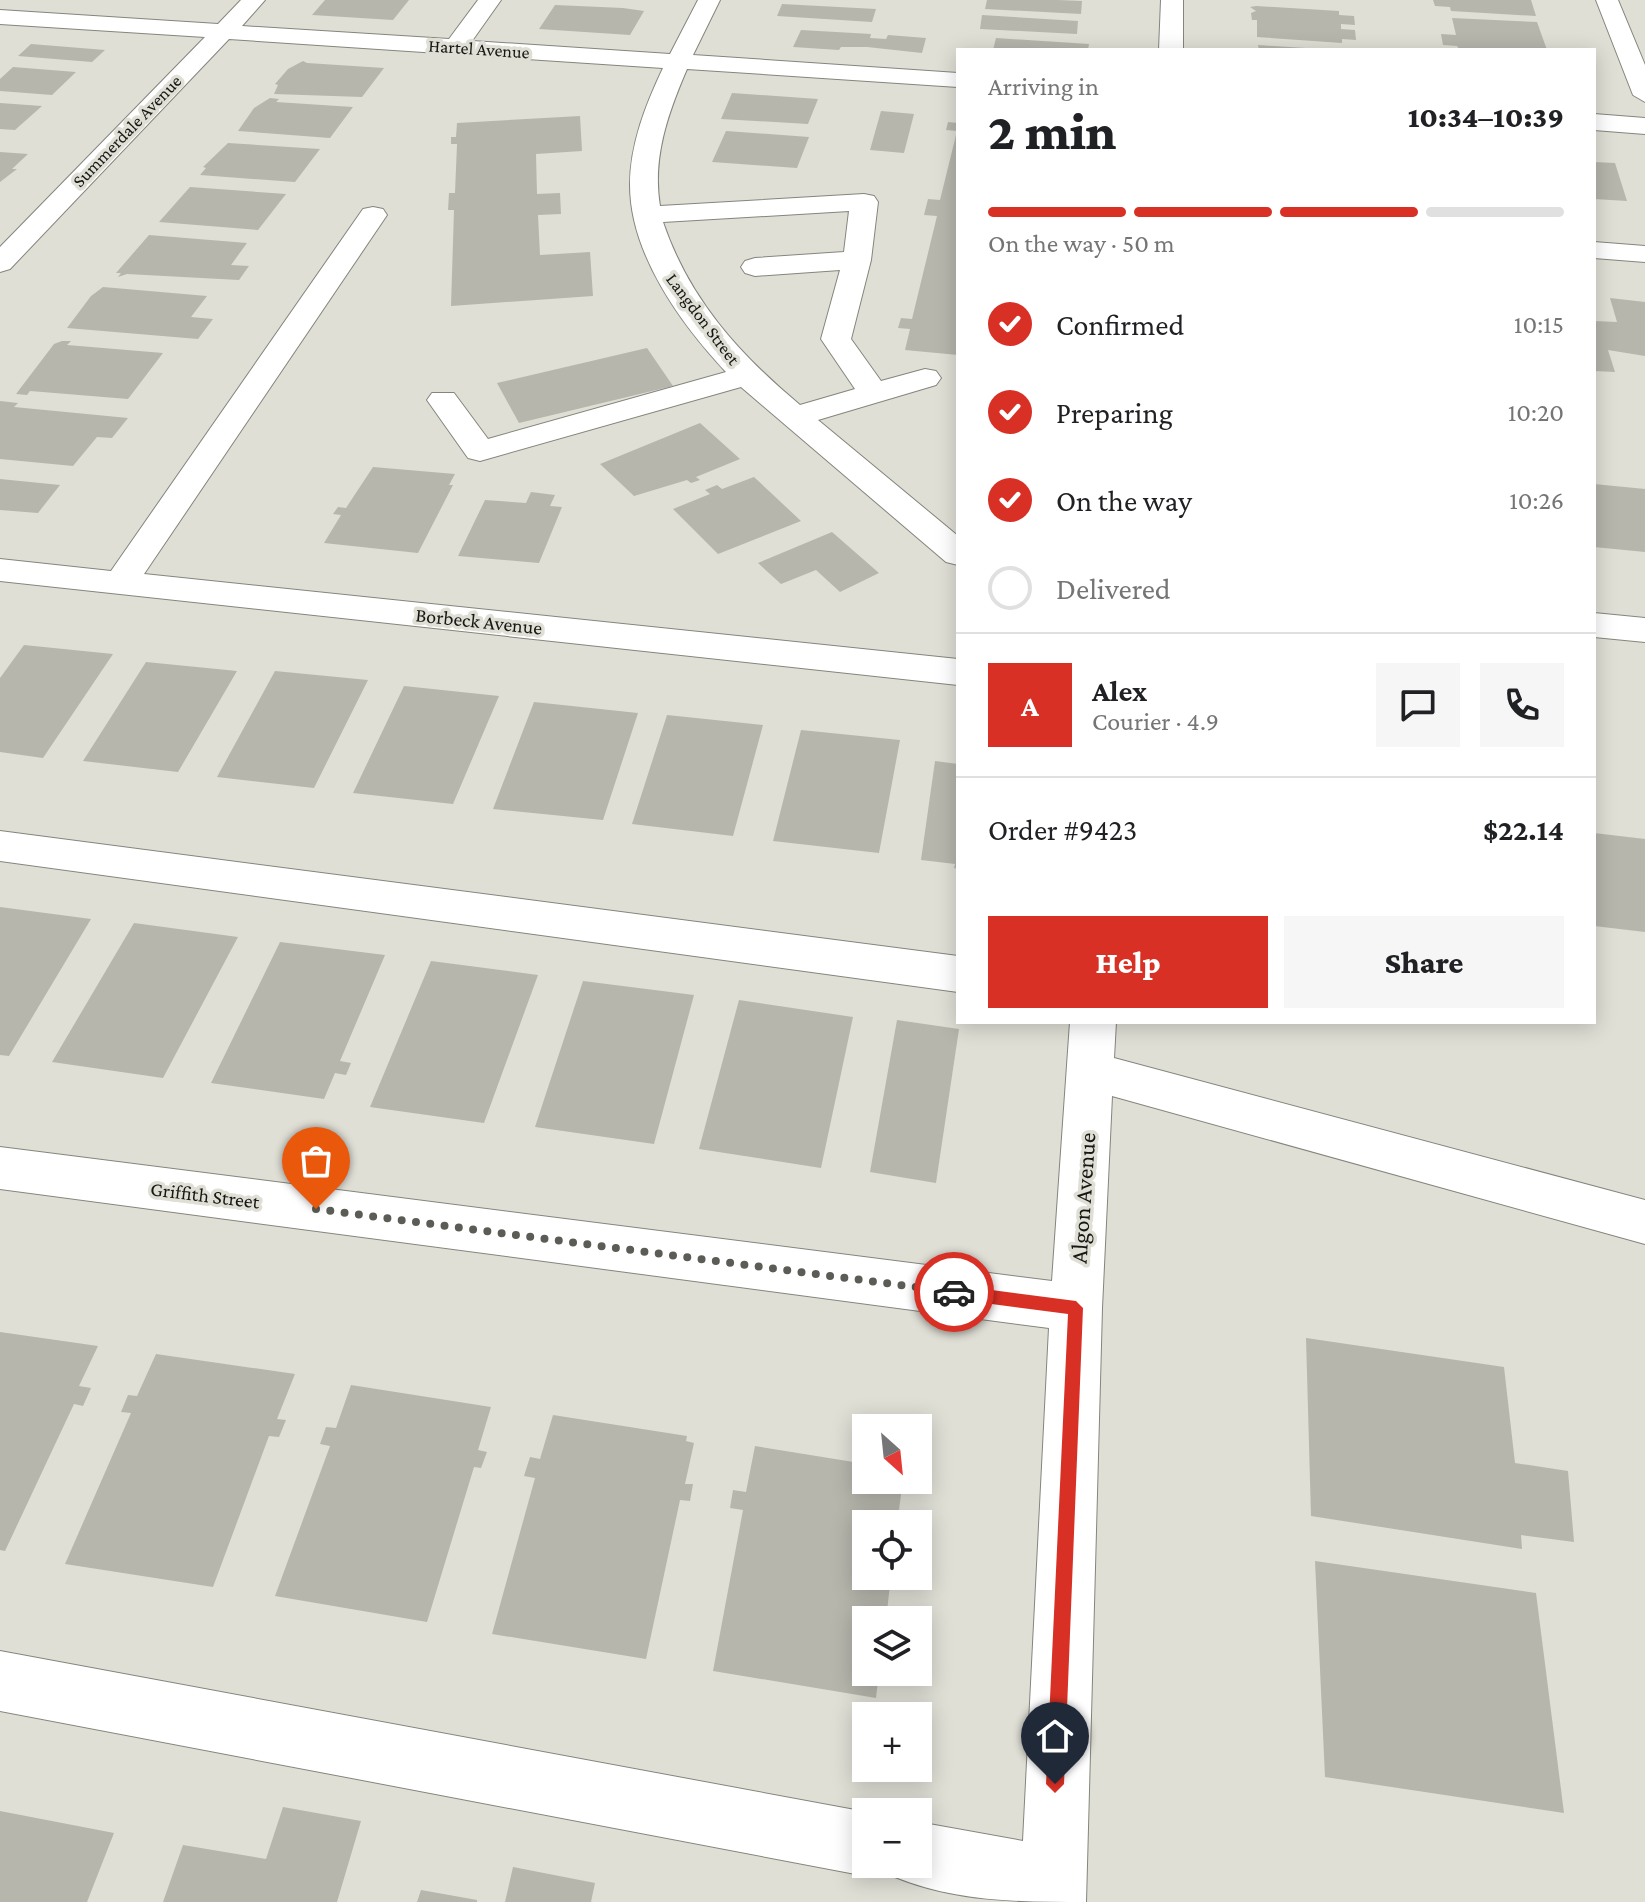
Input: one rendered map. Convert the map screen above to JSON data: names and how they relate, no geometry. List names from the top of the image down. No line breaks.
{"streets":{"street":["Hartel Avenue","Summerdale Avenue","Langdon Street","Borbeck Avenue","Griffith Street","Algon Avenue"]},"crossings":[["Hartel Avenue","Summerdale Avenue"],["Hartel Avenue","Langdon Street"],["Griffith Street","Algon Avenue"]],"north":"bottom right","page":{"heading":["2 min","Arriving in","10:34–10:39"],"panel":["Alex","Courier · 4.9","Order #9423","$22.14"],"bar":"On the way · 50 m","list":[["Confirmed","10:15"],["Preparing","10:20"],["On the way","10:26"],"Delivered"],"round":"A","buttons":["Help","Share"],"map_buttons":["+","−"]}}
